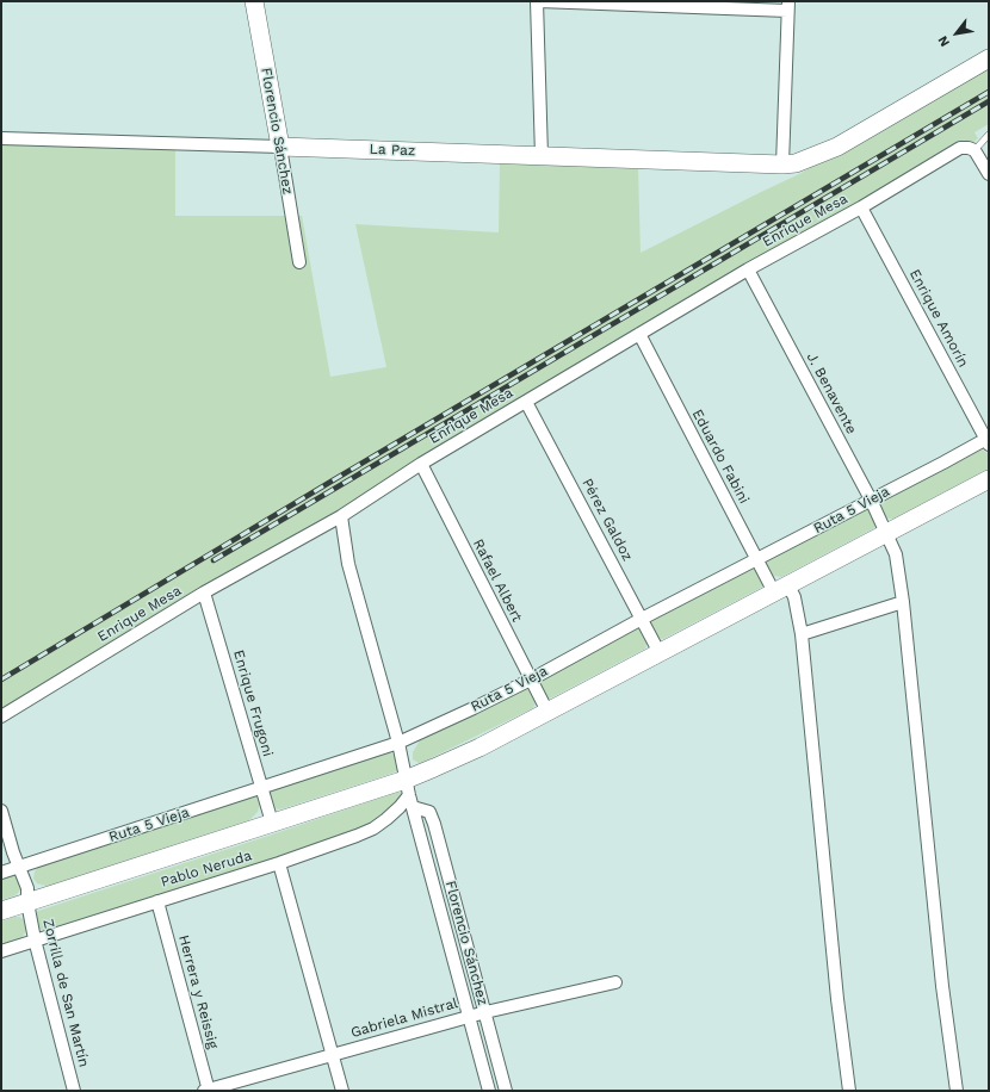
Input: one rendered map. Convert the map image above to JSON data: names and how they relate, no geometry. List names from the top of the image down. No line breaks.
{"streets":{"street":["Florencio Sánchez","La Paz","Enrique Mesa","Enrique Amorín","J. Benavente","Eduardo Fabini","Ruta 5 Vieja","Pérez Galdoz","Rafael Albert","Enrique Frugoni","Pablo Neruda","Herrera y Reissig","Zorrilla de San Martín","Gabriela Mistral"]},"crossings":[["Florencio Sánchez","La Paz"],["Florencio Sánchez","Enrique Mesa"],["Florencio Sánchez","Ruta 5 Vieja"],["Florencio Sánchez","Pablo Neruda"],["Florencio Sánchez","Gabriela Mistral"],["Enrique Mesa","Enrique Amorín"],["Enrique Mesa","J. Benavente"],["Enrique Mesa","Eduardo Fabini"],["Enrique Mesa","Pérez Galdoz"],["Enrique Mesa","Rafael Albert"],["Enrique Mesa","Enrique Frugoni"],["Enrique Amorín","Ruta 5 Vieja"],["J. Benavente","Ruta 5 Vieja"],["Eduardo Fabini","Ruta 5 Vieja"],["Ruta 5 Vieja","Pérez Galdoz"],["Ruta 5 Vieja","Rafael Albert"],["Ruta 5 Vieja","Enrique Frugoni"],["Ruta 5 Vieja","Zorrilla de San Martín"],["Pablo Neruda","Herrera y Reissig"],["Pablo Neruda","Zorrilla de San Martín"],["Herrera y Reissig","Gabriela Mistral"]],"north":"bottom left"}
